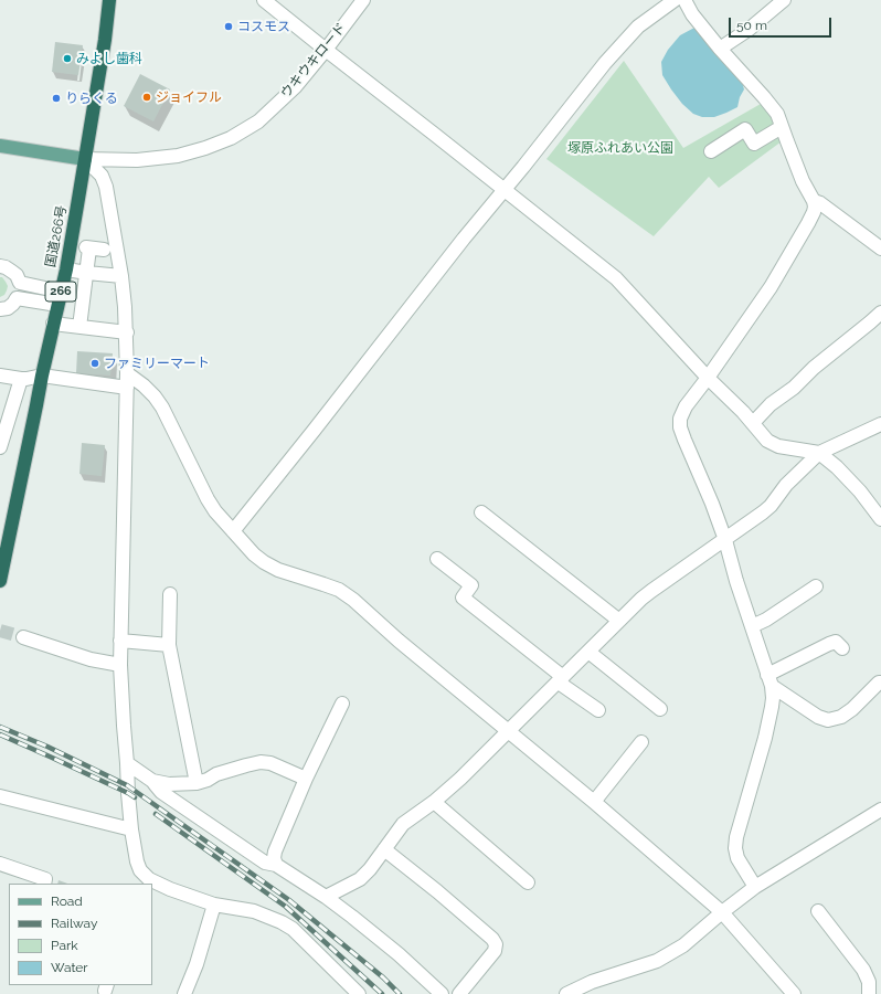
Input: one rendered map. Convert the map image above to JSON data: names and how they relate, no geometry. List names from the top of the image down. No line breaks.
{"streets":{"highway":["国道266号","266"],"street":["ウキウキロード"]},"crossings":[["ウキウキロード","国道266号"]],"parks":["塚原ふれあい公園"],"places":["コスモス","みよし歯科","ジョイフル","りらくる","ファミリーマート"],"legend":["Road","Railway","Park","Water"],"scale_bar":"50 m"}
